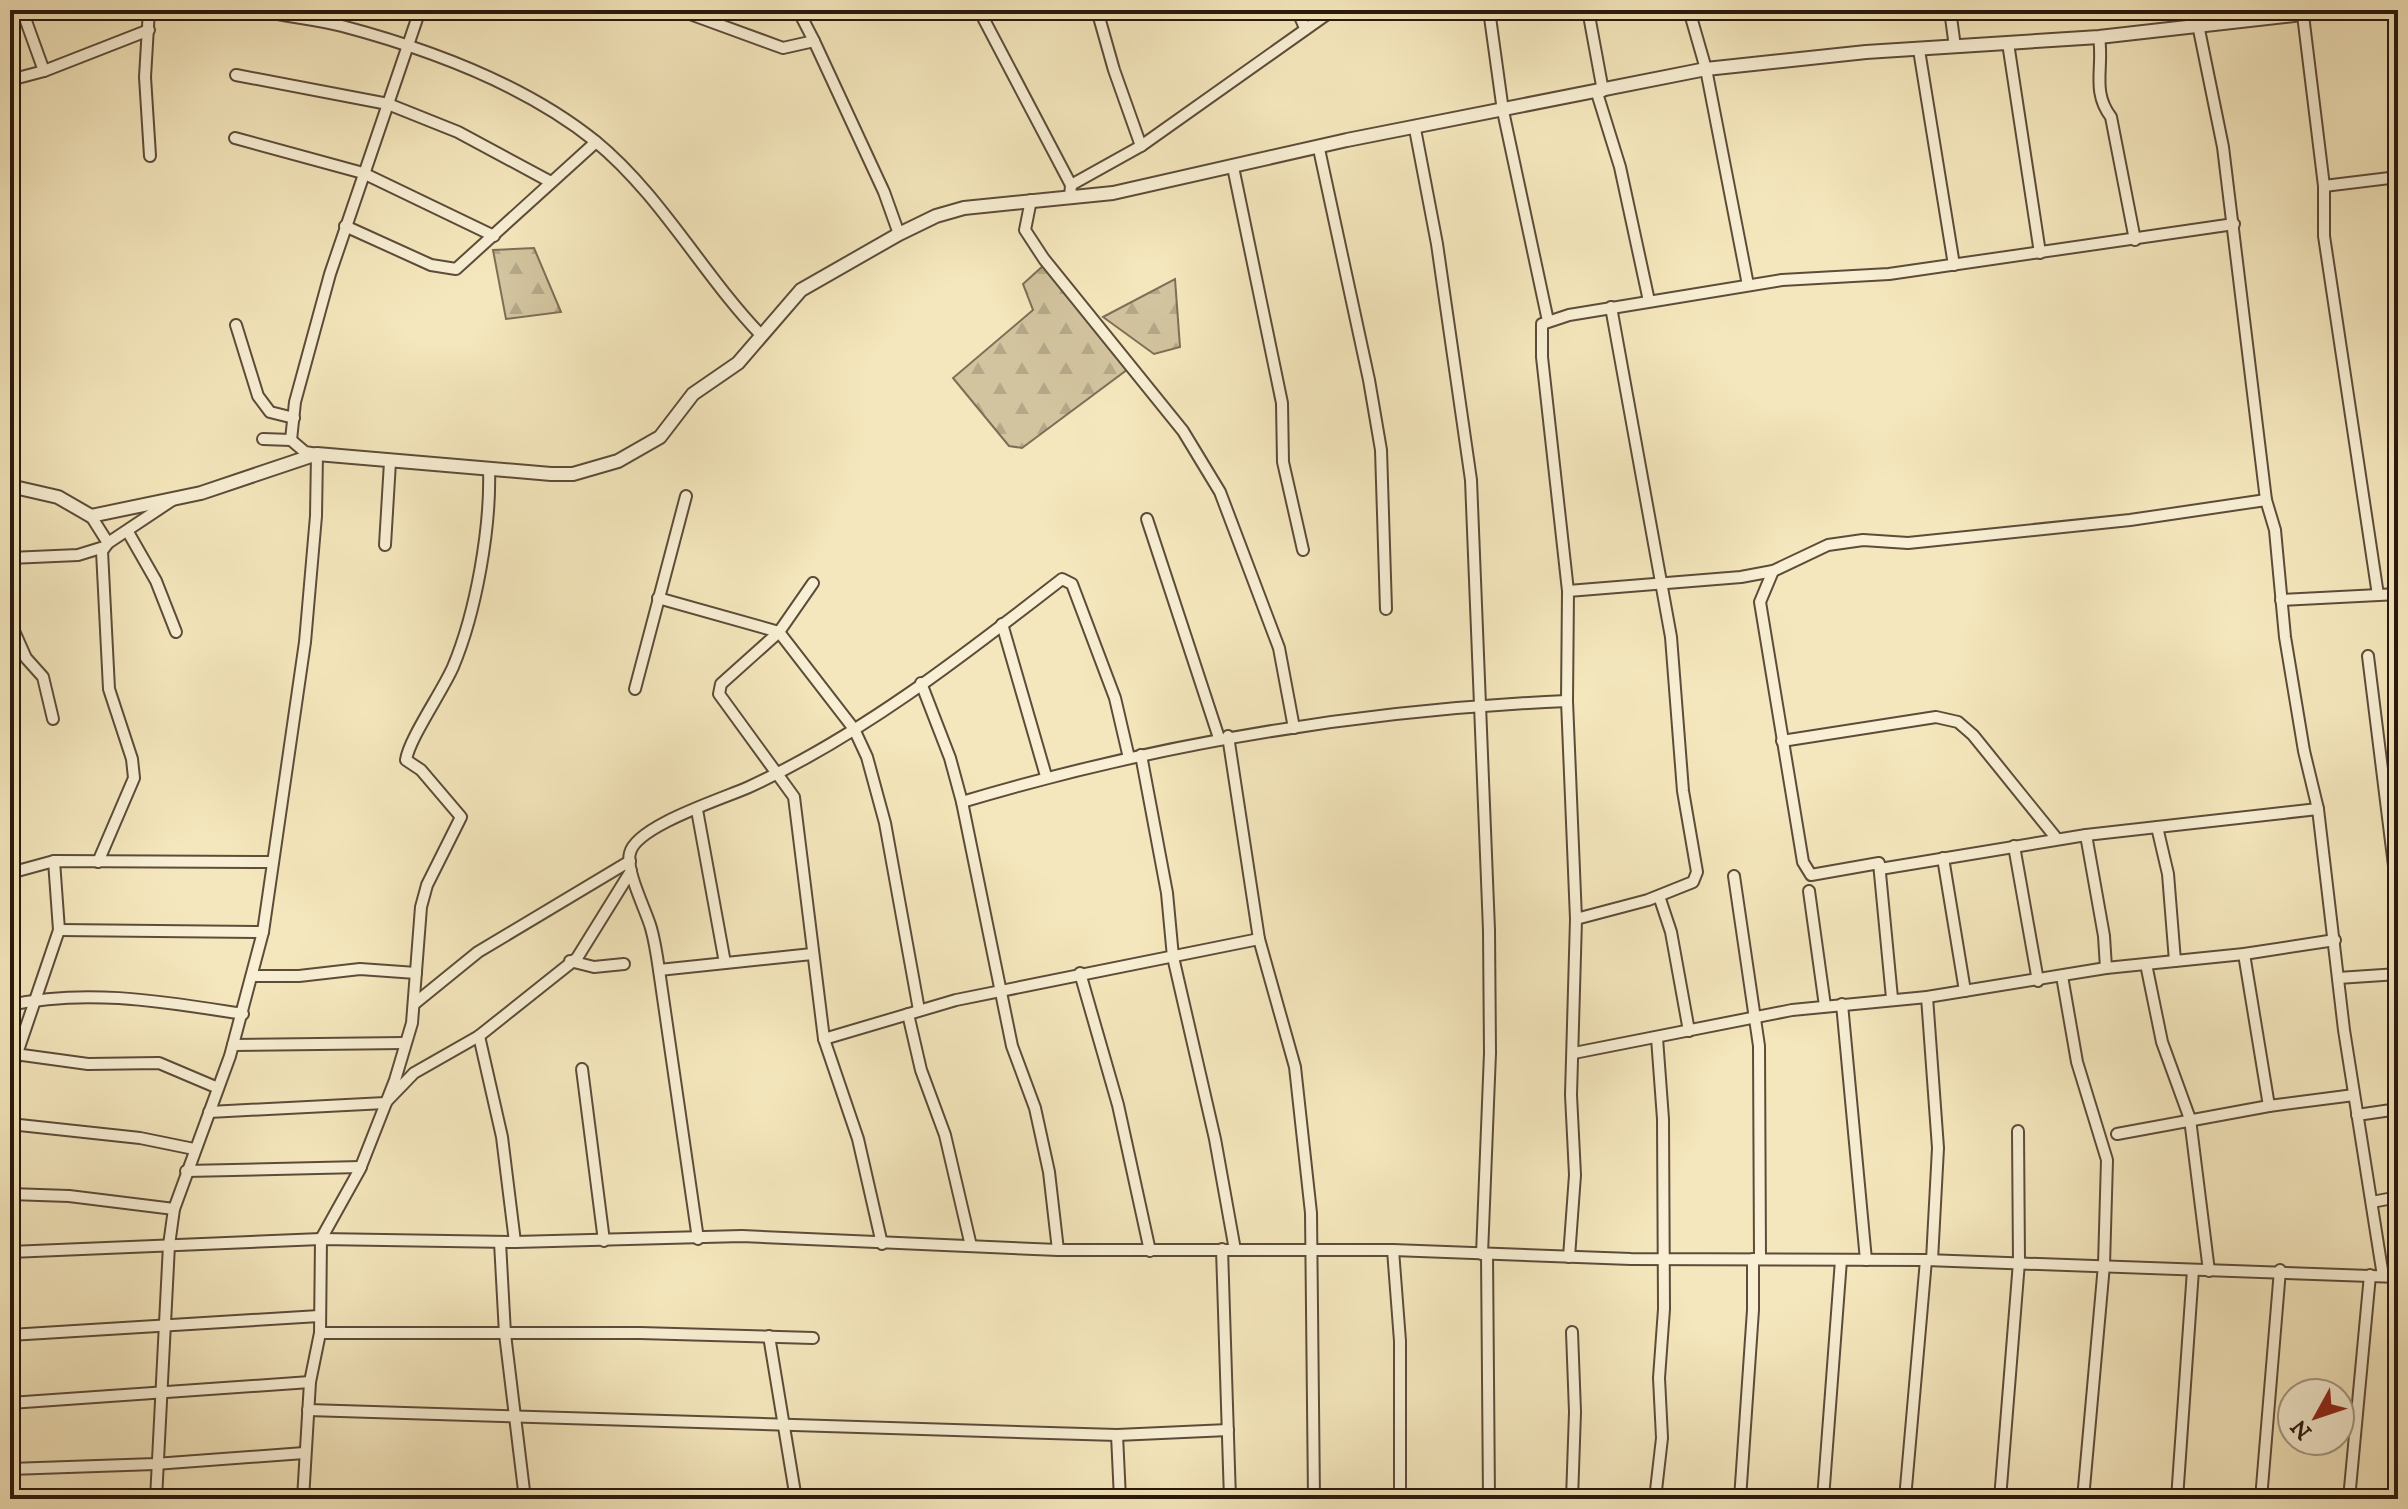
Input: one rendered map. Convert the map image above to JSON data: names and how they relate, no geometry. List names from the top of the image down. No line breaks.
{"north":"bottom left"}
